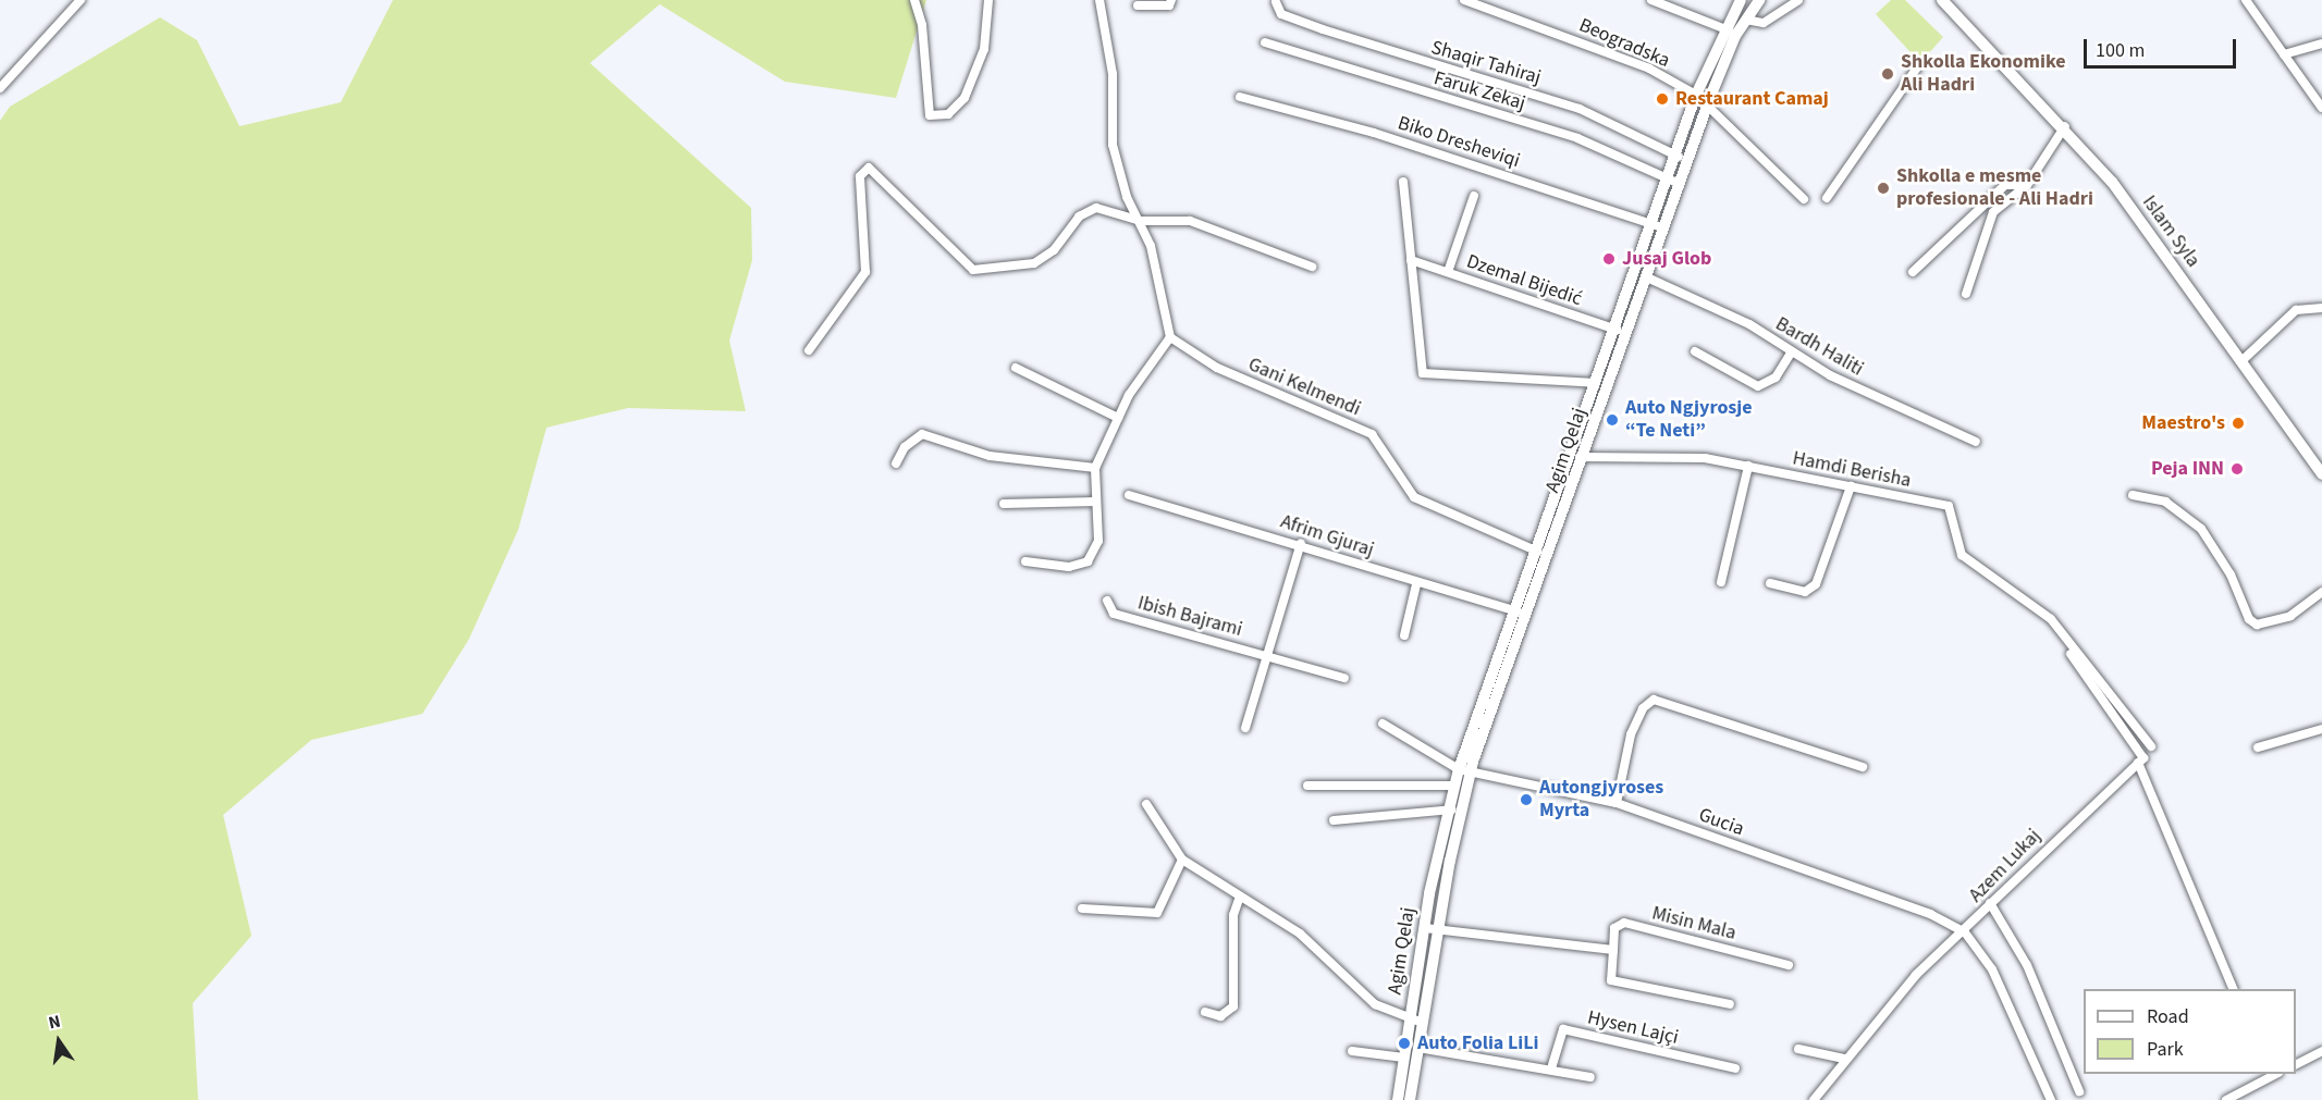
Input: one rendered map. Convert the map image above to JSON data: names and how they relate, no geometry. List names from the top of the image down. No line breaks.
{"streets":{"main road":["Islam Syla","Agim Qelaj"],"street":["Beogradska","Shaqir Tahiraj","Faruk Zekaj","Biko Dresheviqi","Dzemal Bijedić","Bardh Haliti","Gani Kelmendi","Hamdi Berisha","Afrim Gjuraj","Ibish Bajrami","Gucia","Azem Lukaj","Misin Mala","Hysen Lajçi"]},"crossings":[["Beogradska","Agim Qelaj"],["Shaqir Tahiraj","Agim Qelaj"],["Faruk Zekaj","Agim Qelaj"],["Biko Dresheviqi","Agim Qelaj"],["Dzemal Bijedić","Agim Qelaj"],["Bardh Haliti","Agim Qelaj"],["Gani Kelmendi","Agim Qelaj"],["Agim Qelaj","Hamdi Berisha"],["Agim Qelaj","Afrim Gjuraj"],["Agim Qelaj","Gucia"],["Gucia","Azem Lukaj"]],"places":["Shkolla Ekonomike Ali Hadri","Restaurant Camaj","Shkolla e mesme profesionale - Ali Hadri","Jusaj Glob","Auto Ngjyrosje “Te Neti”","Maestro's","Peja INN","Autongjyroses Myrta","Auto Folia LiLi"],"legend":["Road","Park"],"scale_bar":"100 m","north":"top"}
